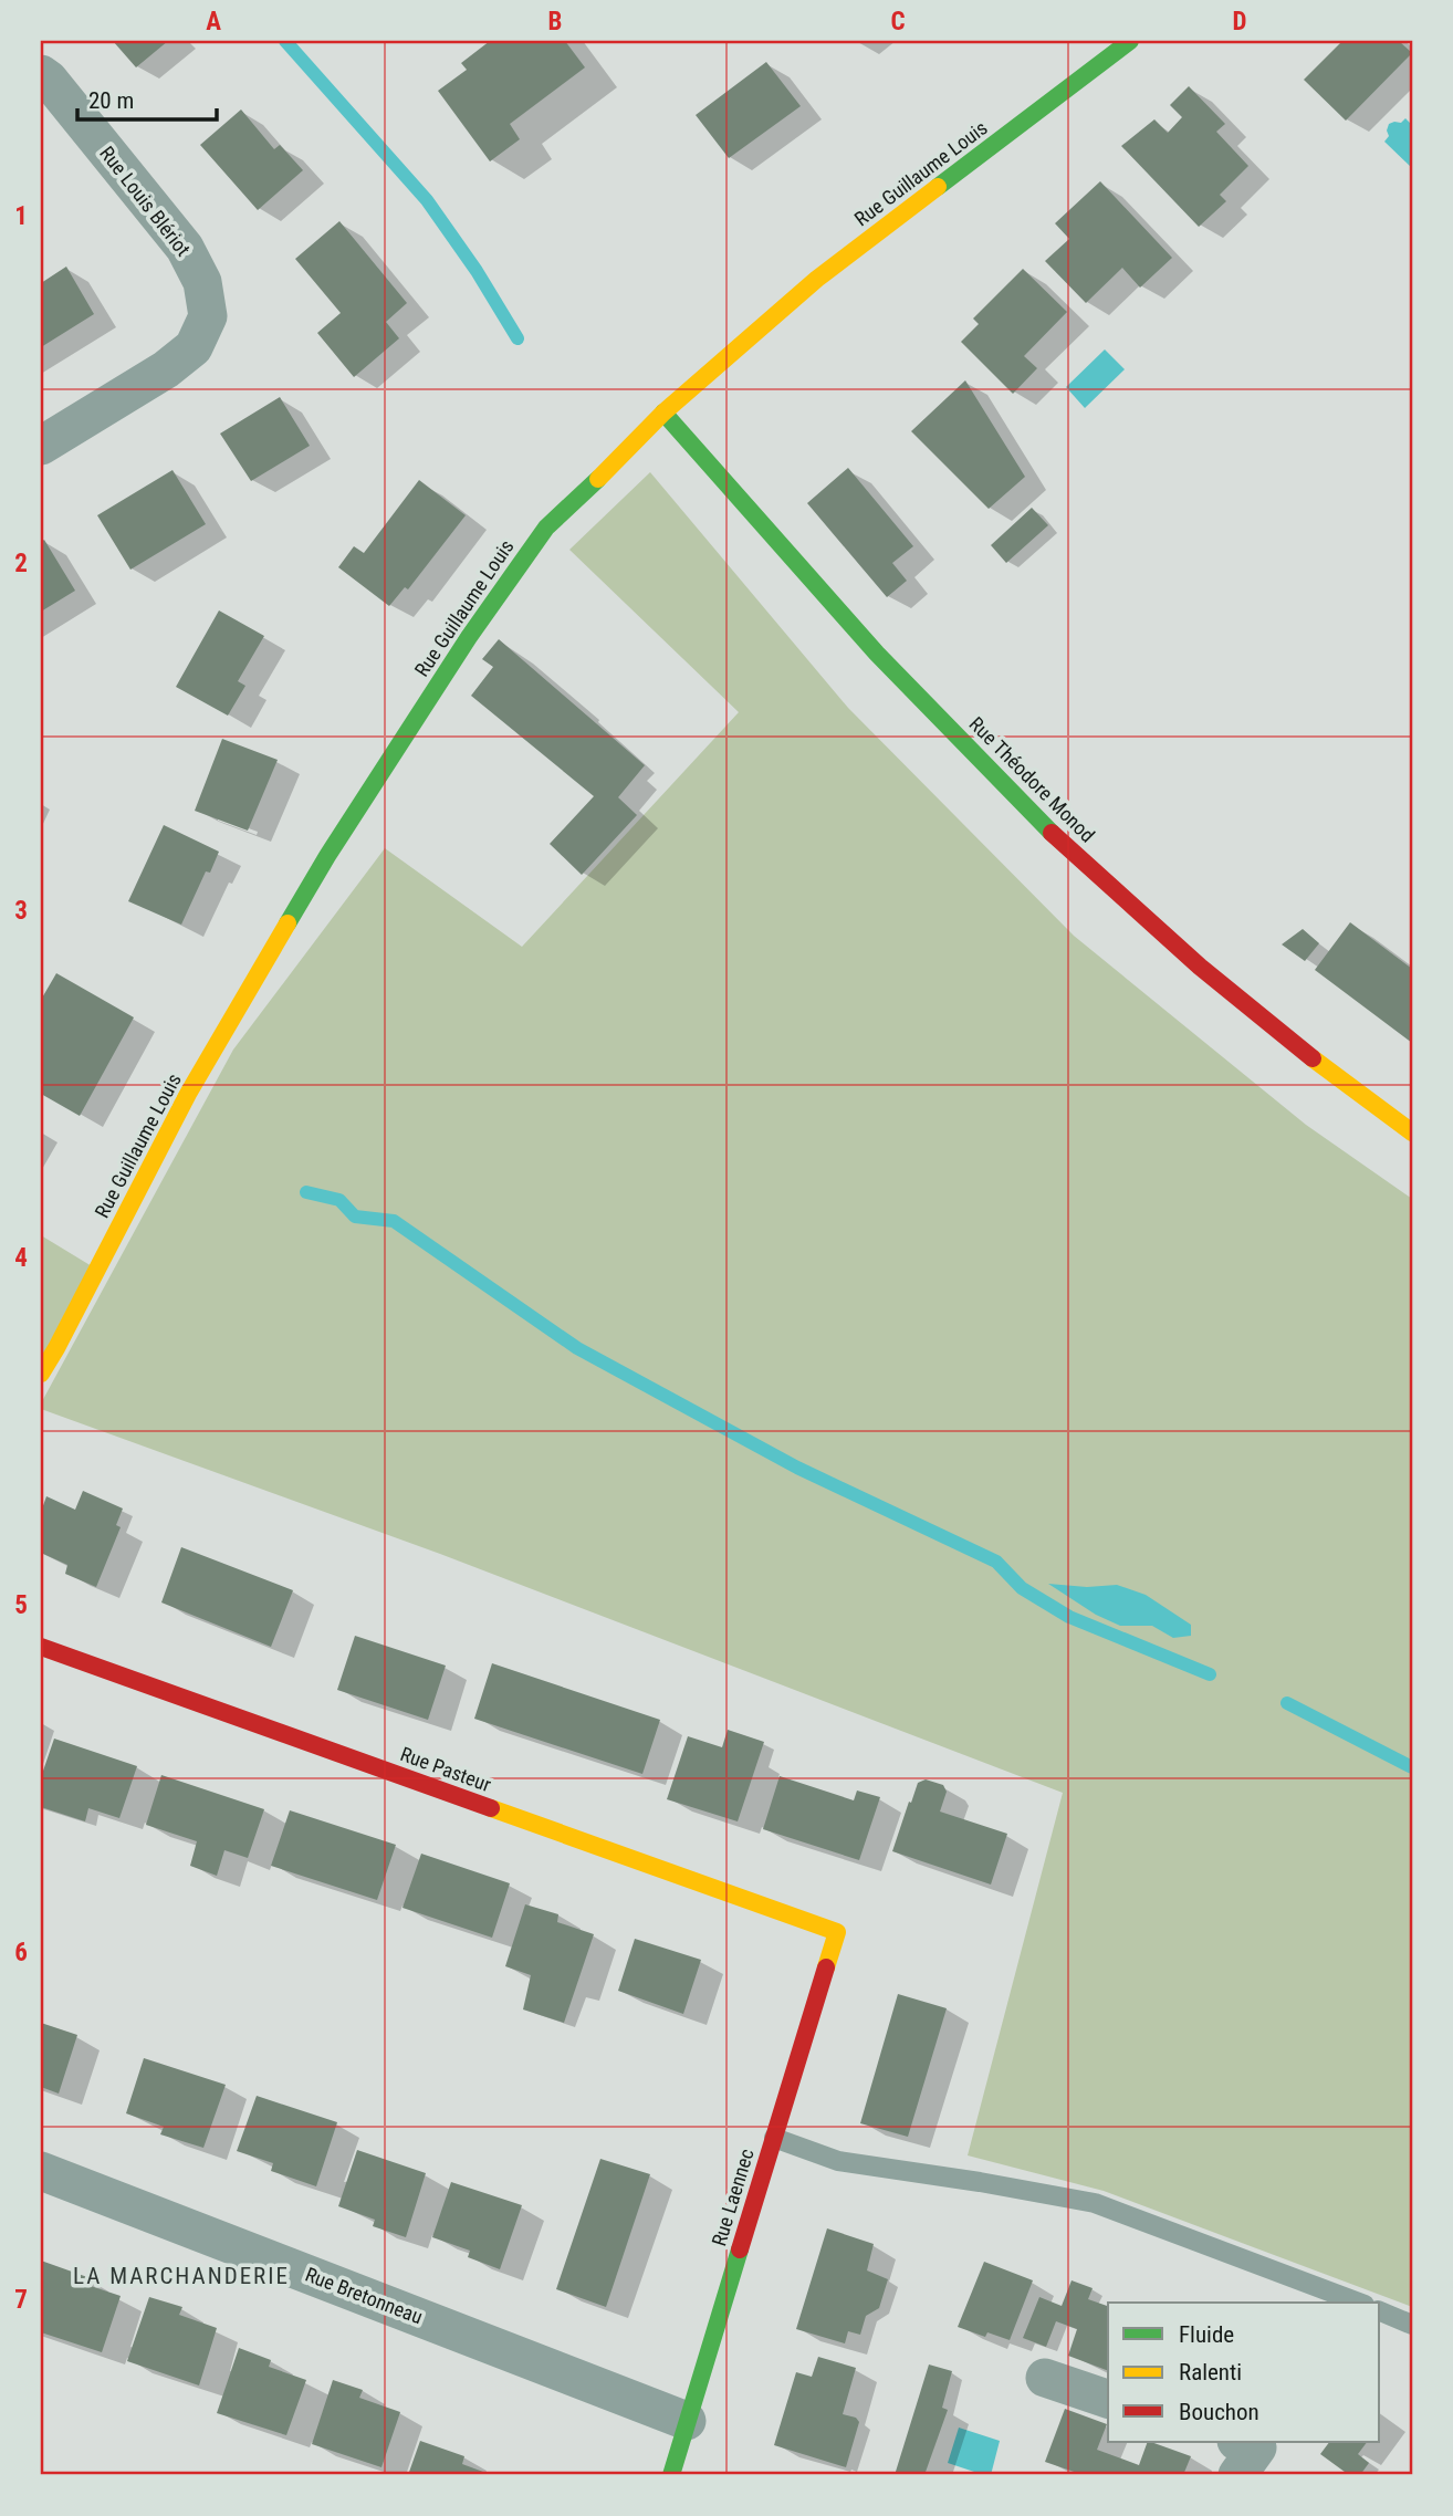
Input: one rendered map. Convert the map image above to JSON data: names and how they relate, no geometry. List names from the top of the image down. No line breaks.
{"streets":{"street":["Rue Guillaume Louis","Rue Louis Blériot","Rue Théodore Monod","Rue Pasteur","Rue Laennec","Rue Bretonneau"]},"crossings":[["Rue Guillaume Louis","Rue Théodore Monod"],["Rue Pasteur","Rue Laennec"],["Rue Laennec","Rue Bretonneau"]],"districts":["LA MARCHANDERIE"],"legend":["Fluide","Ralenti","Bouchon"],"scale_bar":"20 m","grid":{"columns":["A","B","C","D"],"rows":["1","2","3","4","5","6","7"]}}
